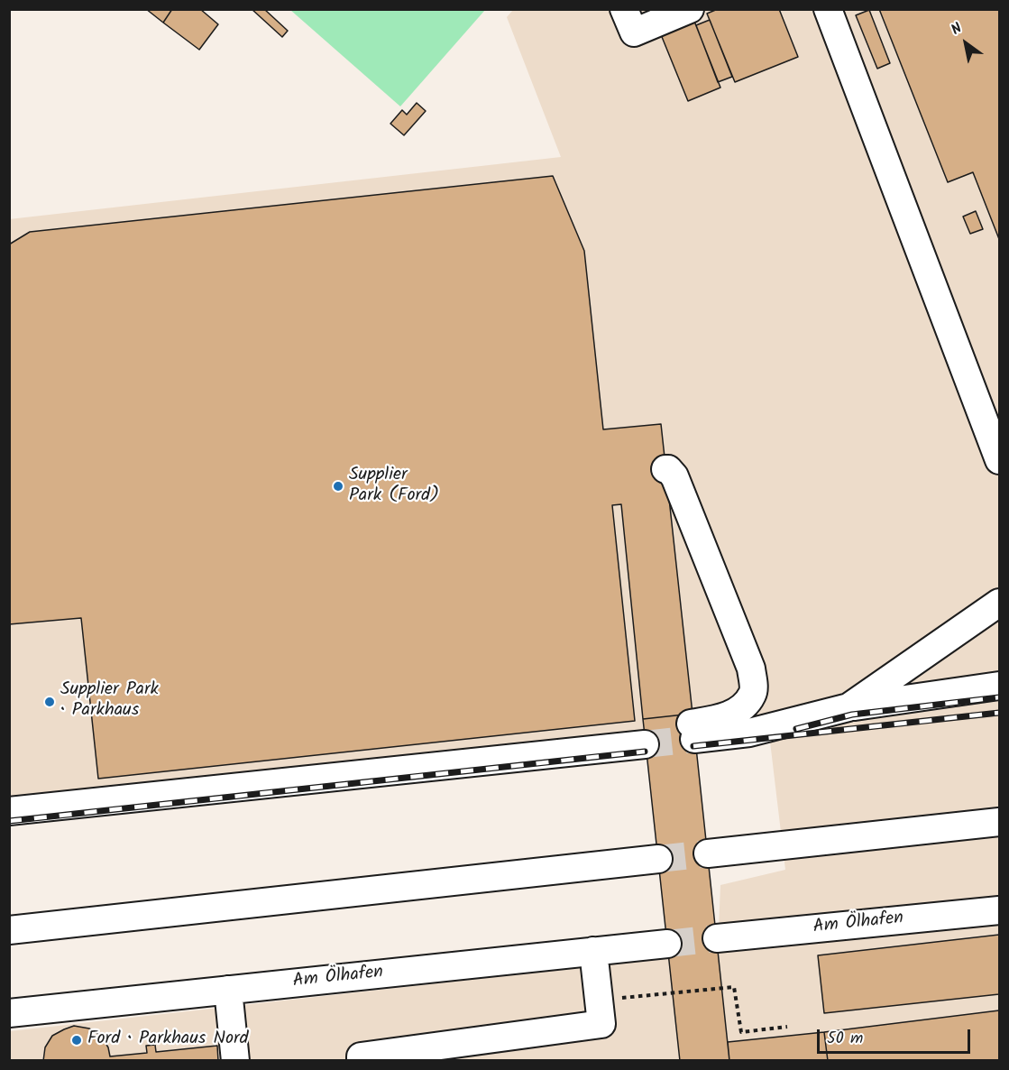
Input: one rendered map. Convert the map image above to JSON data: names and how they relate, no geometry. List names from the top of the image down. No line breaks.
{"streets":{"lane":["Am Ölhafen"]},"places":["Supplier Park (Ford)","Supplier Park • Parkhaus","Ford • Parkhaus Nord"],"scale_bar":"50 m","north":"top left"}
